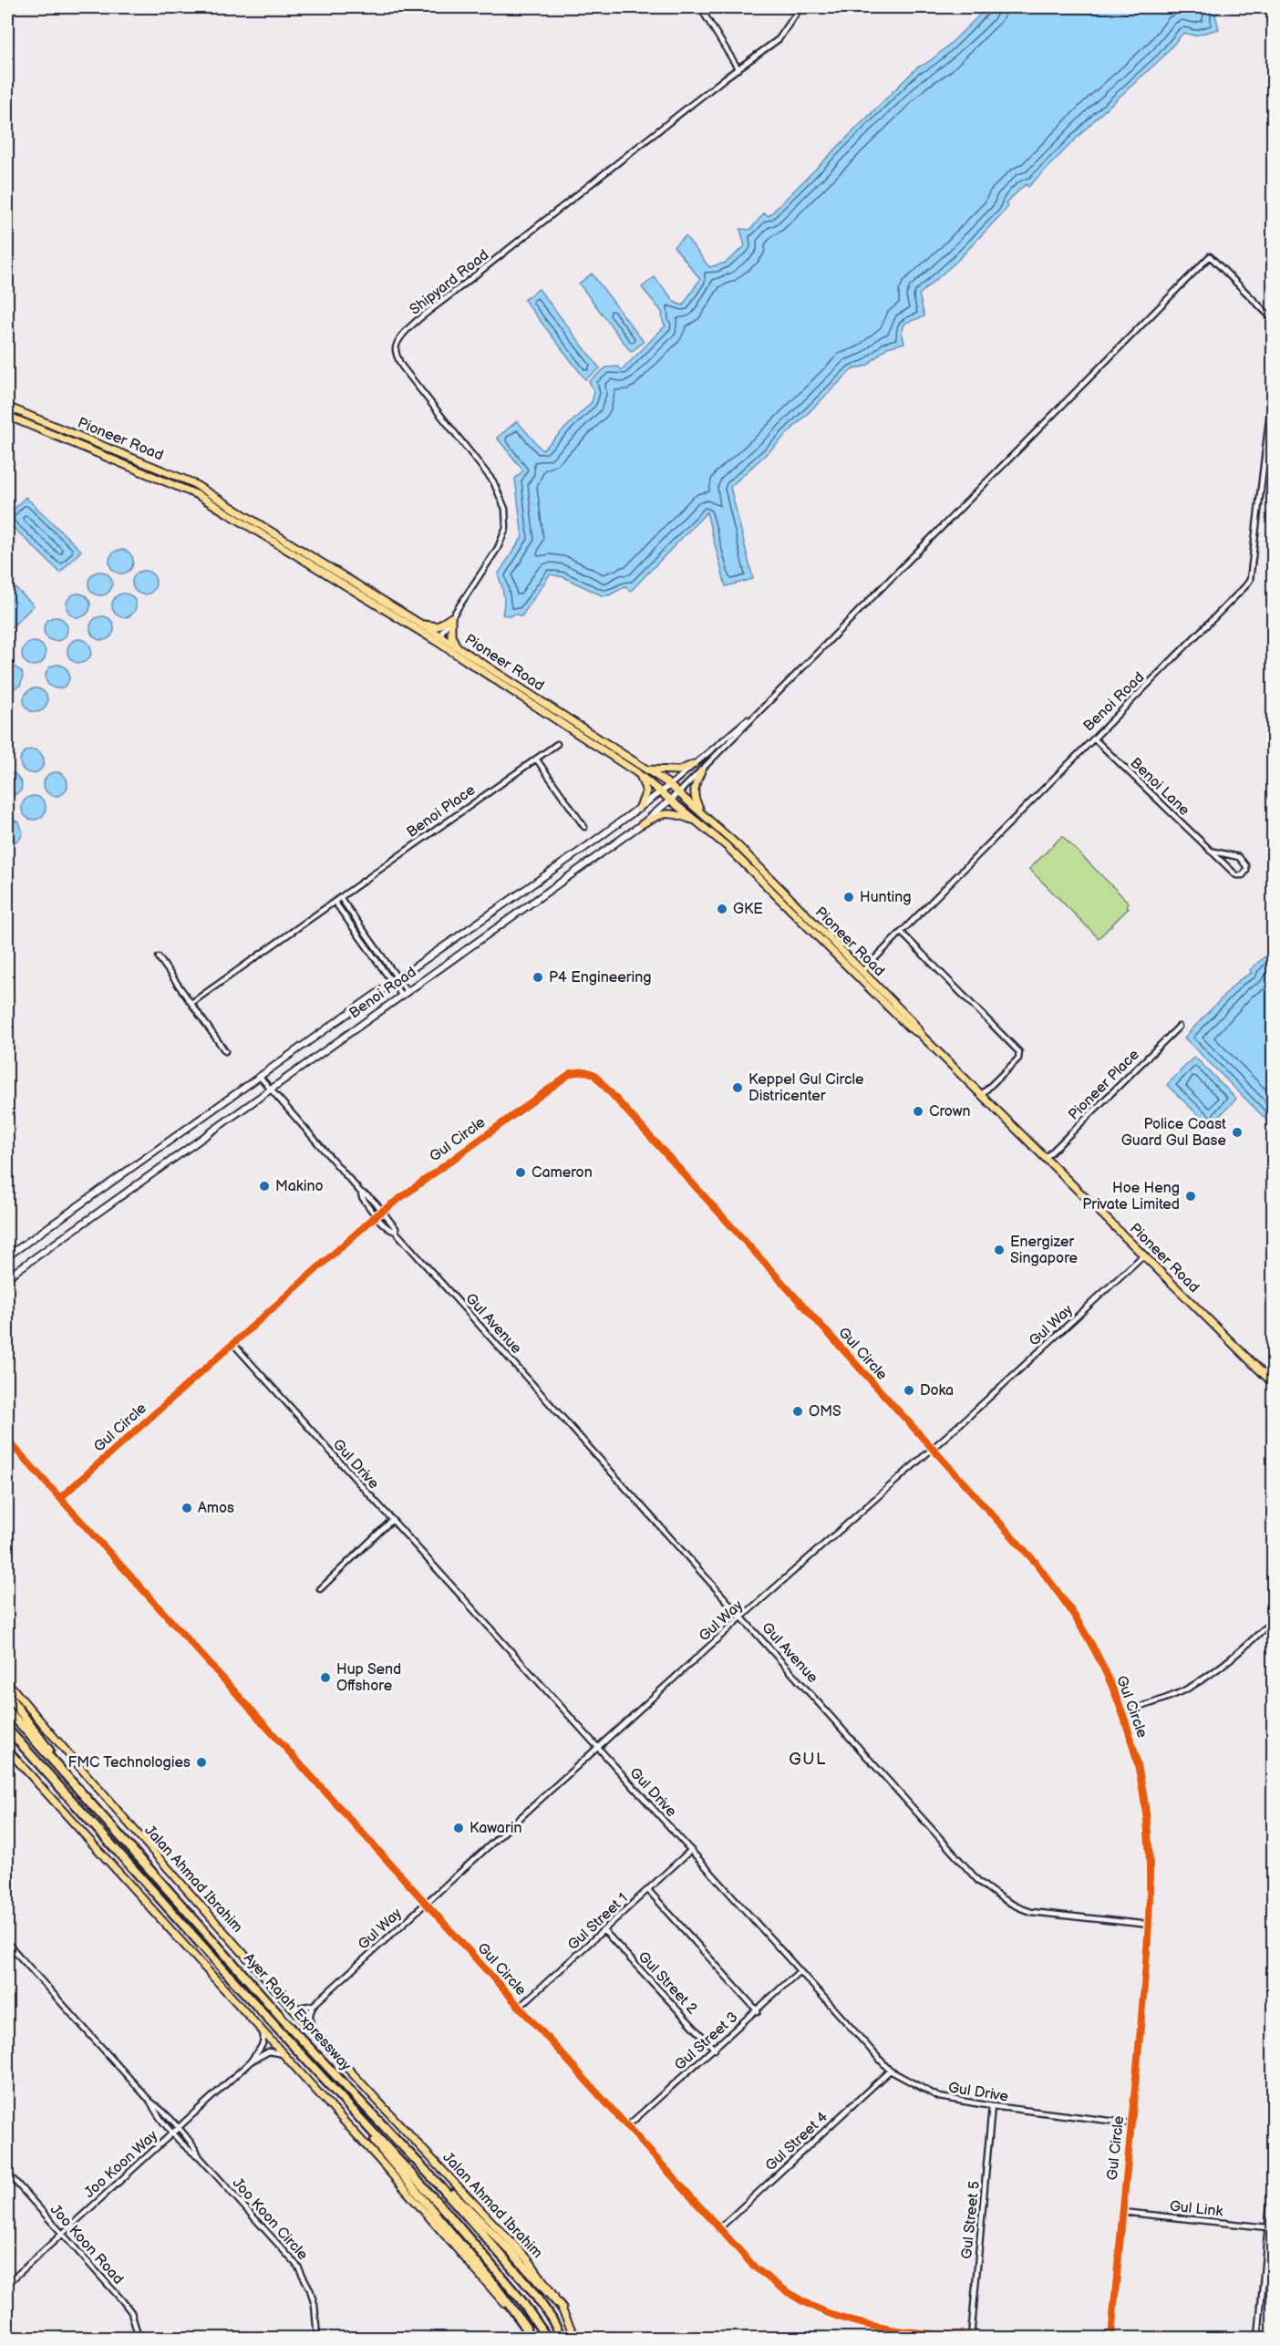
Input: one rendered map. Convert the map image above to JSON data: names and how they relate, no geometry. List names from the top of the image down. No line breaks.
{"streets":{"highway":["Ayer Rajah Expressway"],"main road":["Pioneer Road","Benoi Road","Jalan Ahmad Ibrahim"],"street":["Shipyard Road","Benoi Lane","Benoi Place","Pioneer Place","Gul Circle","Gul Avenue","Gul Way","Gul Drive","Gul Street 1","Gul Street 2","Gul Street 3","Gul Street 4","Joo Koon Way","Gul Link","Joo Koon Circle","Gul Street 5","Joo Koon Road"]},"crossings":[["Shipyard Road","Pioneer Road"],["Pioneer Road","Benoi Road"],["Pioneer Road","Pioneer Place"],["Pioneer Road","Gul Way"],["Benoi Road","Benoi Lane"],["Benoi Road","Gul Avenue"],["Gul Circle","Gul Avenue"],["Gul Circle","Gul Way"],["Gul Circle","Gul Drive"],["Gul Circle","Gul Street 1"],["Gul Circle","Gul Street 3"],["Gul Circle","Gul Street 4"],["Gul Circle","Gul Link"],["Gul Circle","Gul Street 5"],["Gul Avenue","Gul Way"],["Gul Way","Gul Drive"],["Gul Drive","Gul Street 1"],["Gul Drive","Gul Street 3"],["Gul Drive","Gul Street 4"],["Gul Drive","Gul Street 5"],["Gul Street 1","Gul Street 2"],["Gul Street 2","Gul Street 3"],["Joo Koon Way","Joo Koon Circle"],["Joo Koon Way","Joo Koon Road"]],"districts":["GUL"],"places":["Hunting","GKE","P4 Engineering","Keppel Gul Circle Districenter","Crown","Police Coast Guard Gul Base","Cameron","Makino","Hoe Heng Private Limited","Energizer Singapore","Doka","OMS","Amos","Hup Send Offshore","FMC Technologies","Kawarin"]}
